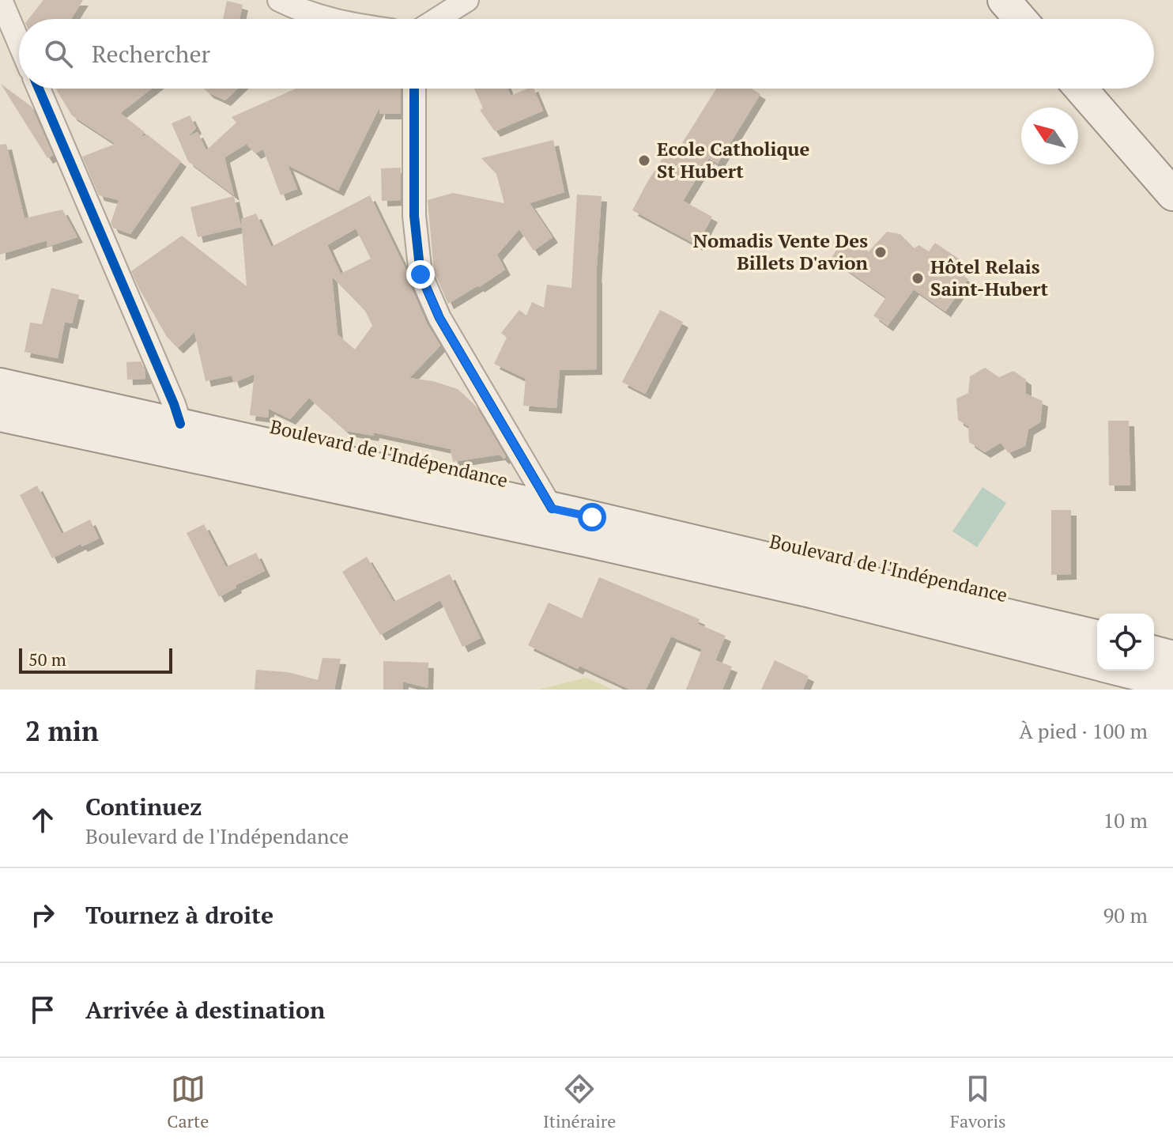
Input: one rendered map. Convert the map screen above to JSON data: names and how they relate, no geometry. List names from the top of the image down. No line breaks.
{"streets":{"main road":["Boulevard de l'Indépendance"]},"places":["Ecole Catholique St Hubert","Nomadis Vente Des Billets D'avion","Hôtel Relais Saint-Hubert"],"scale_bar":"50 m","north":"top left","page":{"search":"Rechercher","scale":"50 m","heading":["2 min","À pied · 100 m"],"list":[["Continuez","Boulevard de l'Indépendance","10 m"],["Tournez à droite","90 m"],"Arrivée à destination"],"nav":["Carte","Itinéraire","Favoris"]}}
